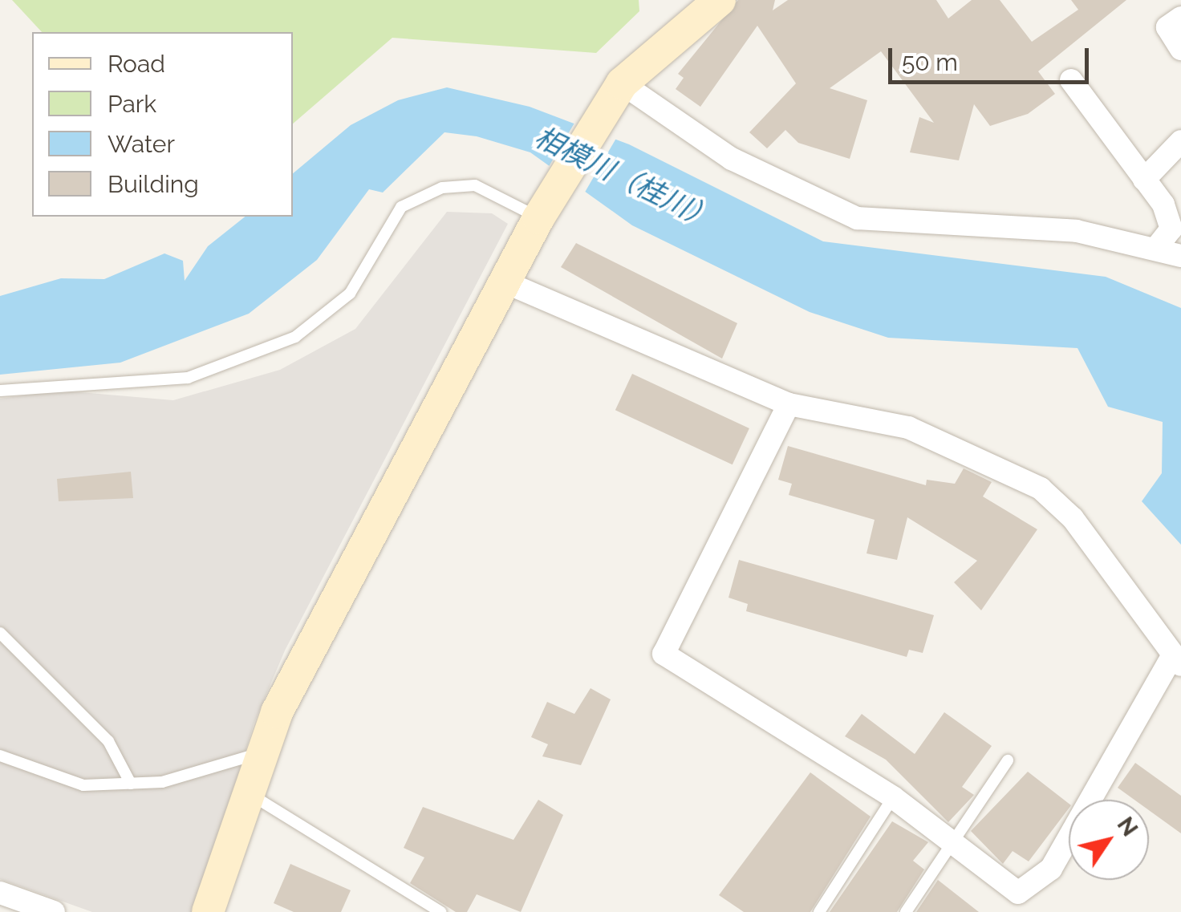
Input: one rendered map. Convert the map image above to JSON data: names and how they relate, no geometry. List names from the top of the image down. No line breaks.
{"water":["相模川（桂川）"],"legend":["Road","Park","Water","Building"],"scale_bar":"50 m","north":"top right"}
